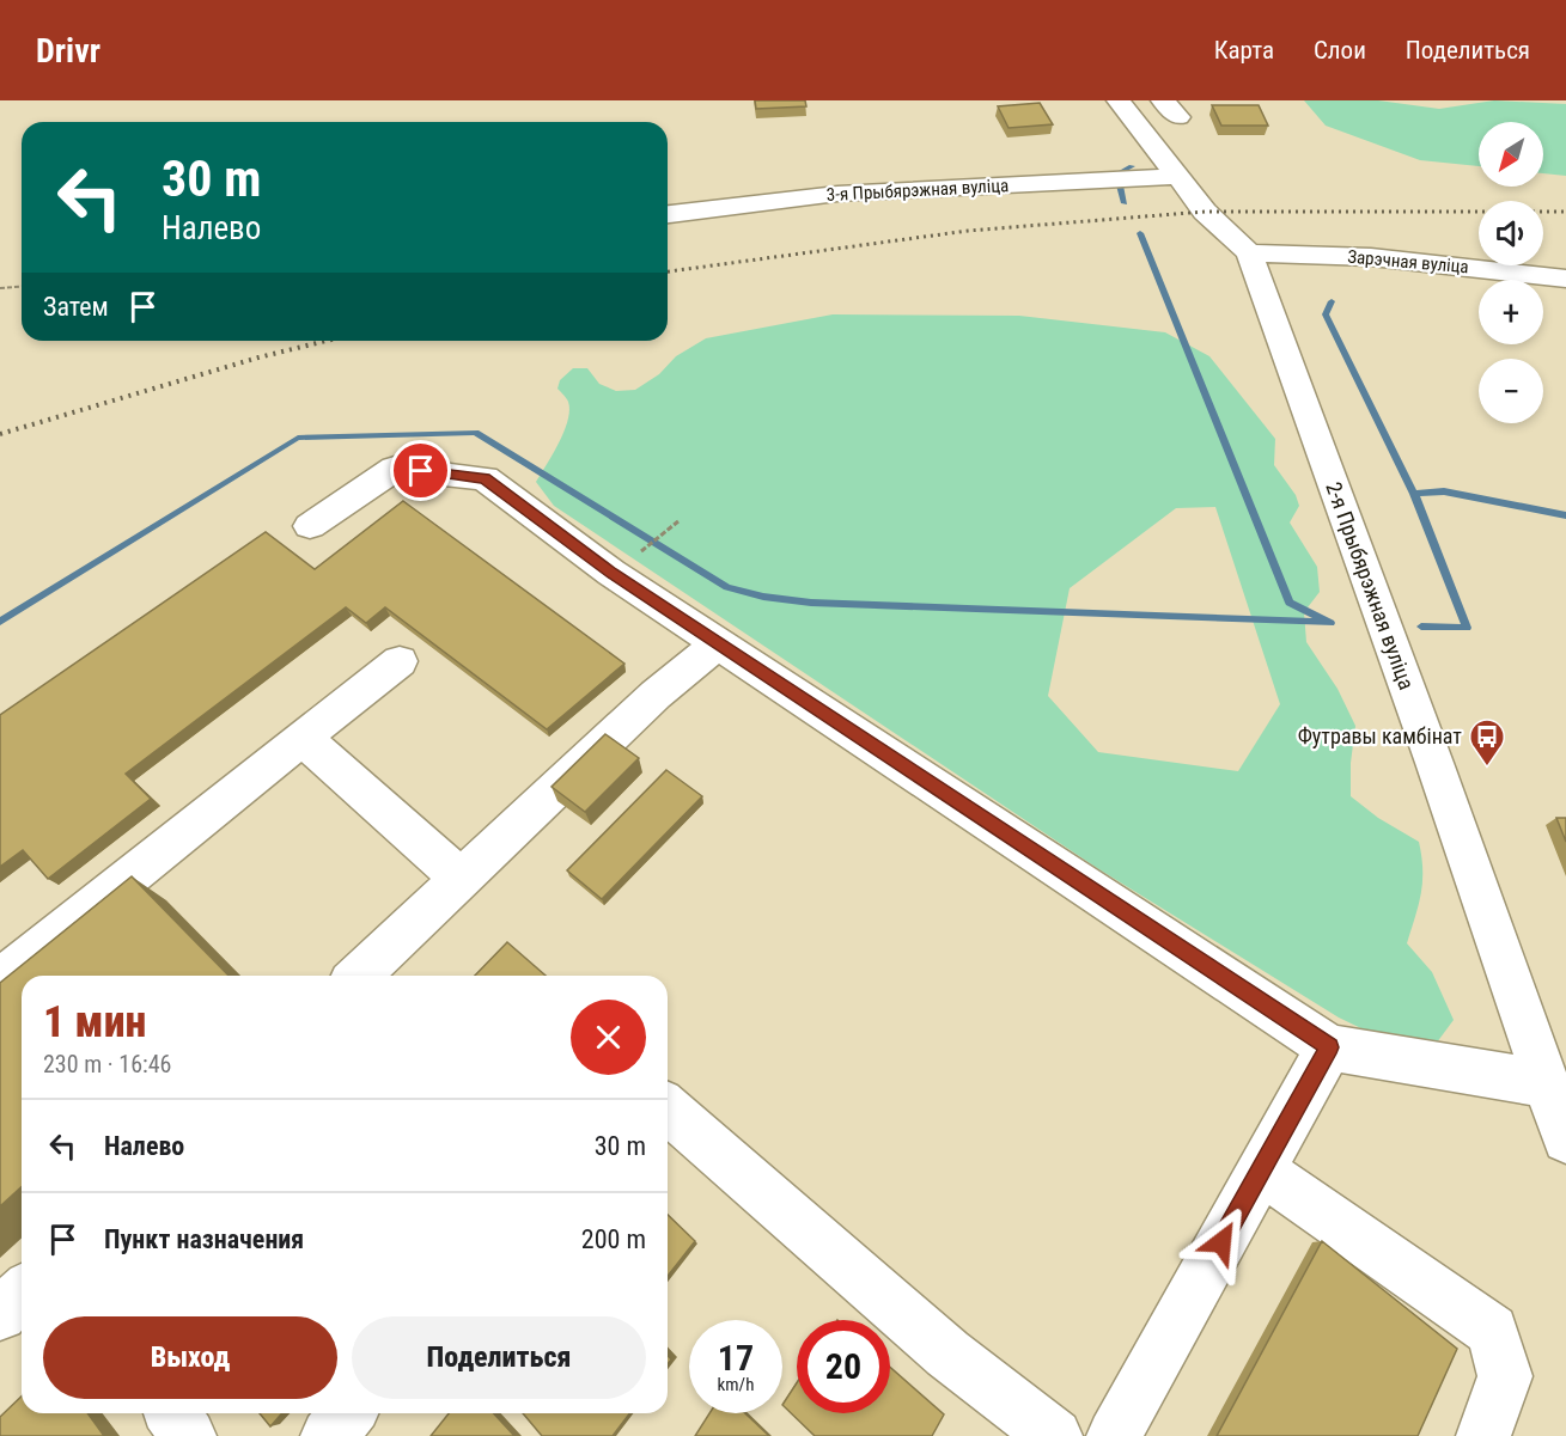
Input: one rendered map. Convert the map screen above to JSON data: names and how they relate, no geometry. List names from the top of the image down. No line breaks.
{"streets":{"street":["3-я Прыбярэжная вуліца","Зарэчная вуліца","2-я Прыбярэжная вуліца"]},"crossings":[["3-я Прыбярэжная вуліца","2-я Прыбярэжная вуліца"],["Зарэчная вуліца","2-я Прыбярэжная вуліца"]],"places":{"bus stop":["Футравы камбінат"]},"north":"bottom left","page":{"header":"Drivr","nav":["Карта","Слои","Поделиться"],"map_buttons":["+","−"],"turn":["30 m","Налево"],"then":"Затем","heading":["1 мин","230 m · 16:46"],"list":[{"name":"Налево","value":"30 m"},{"name":"Пункт назначения","value":"200 m"}],"buttons":["Выход","Поделиться"],"speed":"17 km/h","limit":"20"}}
